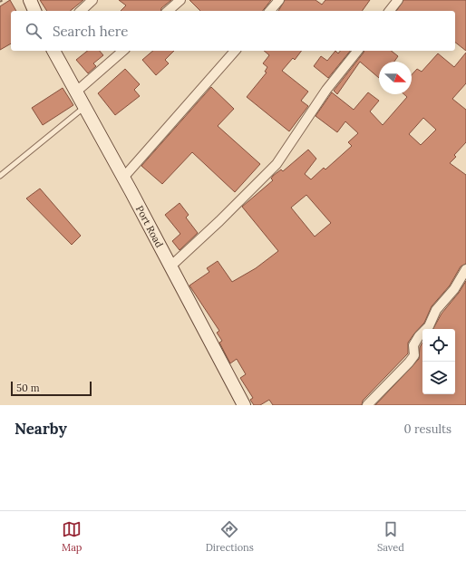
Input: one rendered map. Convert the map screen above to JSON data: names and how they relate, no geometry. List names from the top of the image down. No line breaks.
{"streets":{"main road":["Port Road"]},"scale_bar":"50 m","north":"right","page":{"search":"Search here","scale":"50 m","heading":["Nearby","0 results"],"nav":["Map","Directions","Saved"]}}
